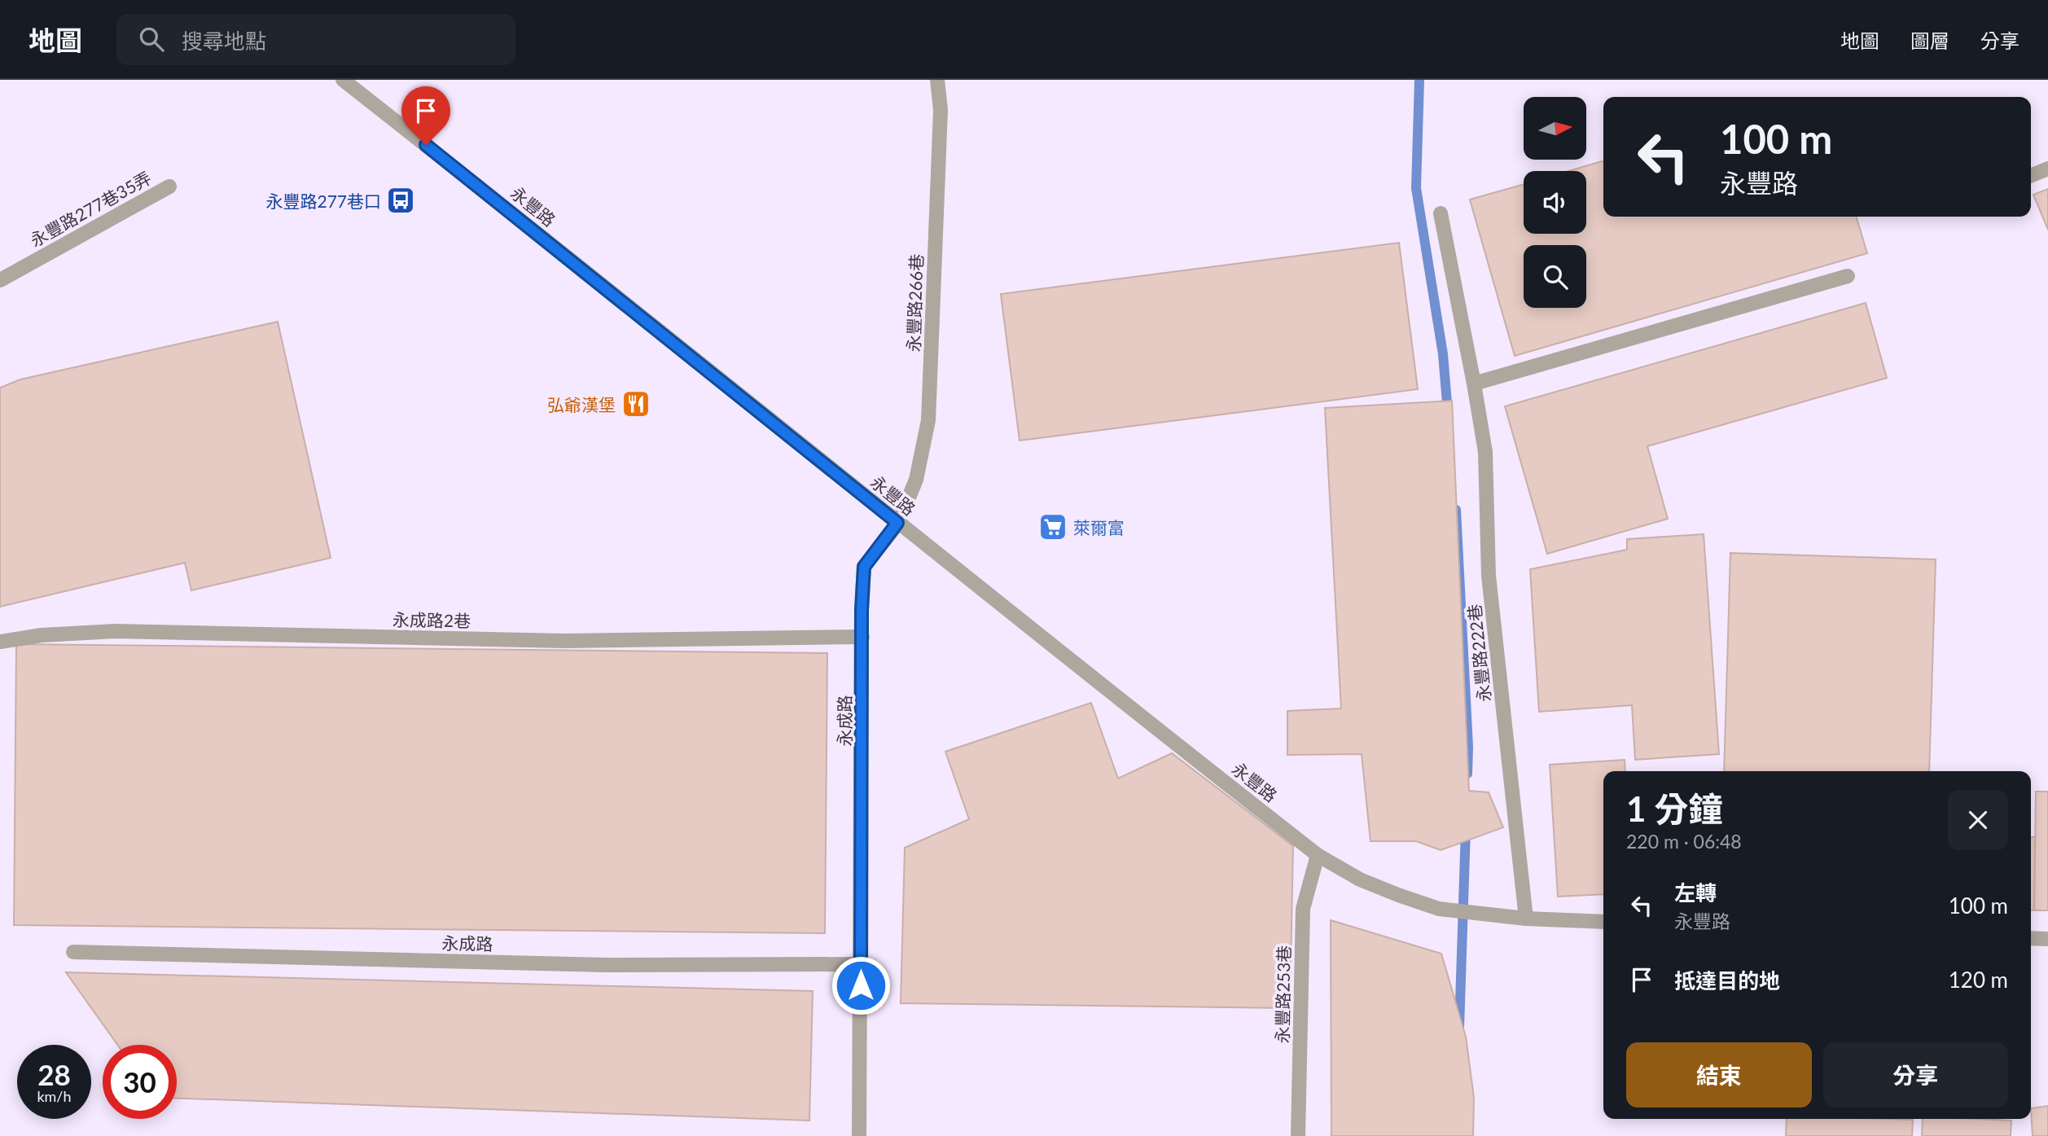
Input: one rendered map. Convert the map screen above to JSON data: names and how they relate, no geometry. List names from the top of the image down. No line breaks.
{"streets":{"street":["永豐路","永豐路277巷35弄","永豐路266巷","永成路2巷","永豐路222巷","永成路","永豐路253巷"]},"crossings":[["永豐路","永豐路266巷"],["永豐路","永豐路222巷"],["永豐路","永成路"],["永豐路","永豐路253巷"],["永豐路266巷","永成路"],["永成路2巷","永成路"]],"places":{"bus stop":["永豐路277巷口"],"restaurant":["弘爺漢堡"],"supermarket":["萊爾富"]},"north":"right","page":{"header":"地圖","search":"搜尋地點","nav":["地圖","圖層","分享"],"turn":["100 m","永豐路"],"heading":["1 分鐘","220 m · 06:48"],"list":[{"name":"左轉","note":"永豐路","value":"100 m"},{"name":"抵達目的地","value":"120 m"}],"buttons":["結束","分享"],"speed":"28 km/h","limit":"30"}}
